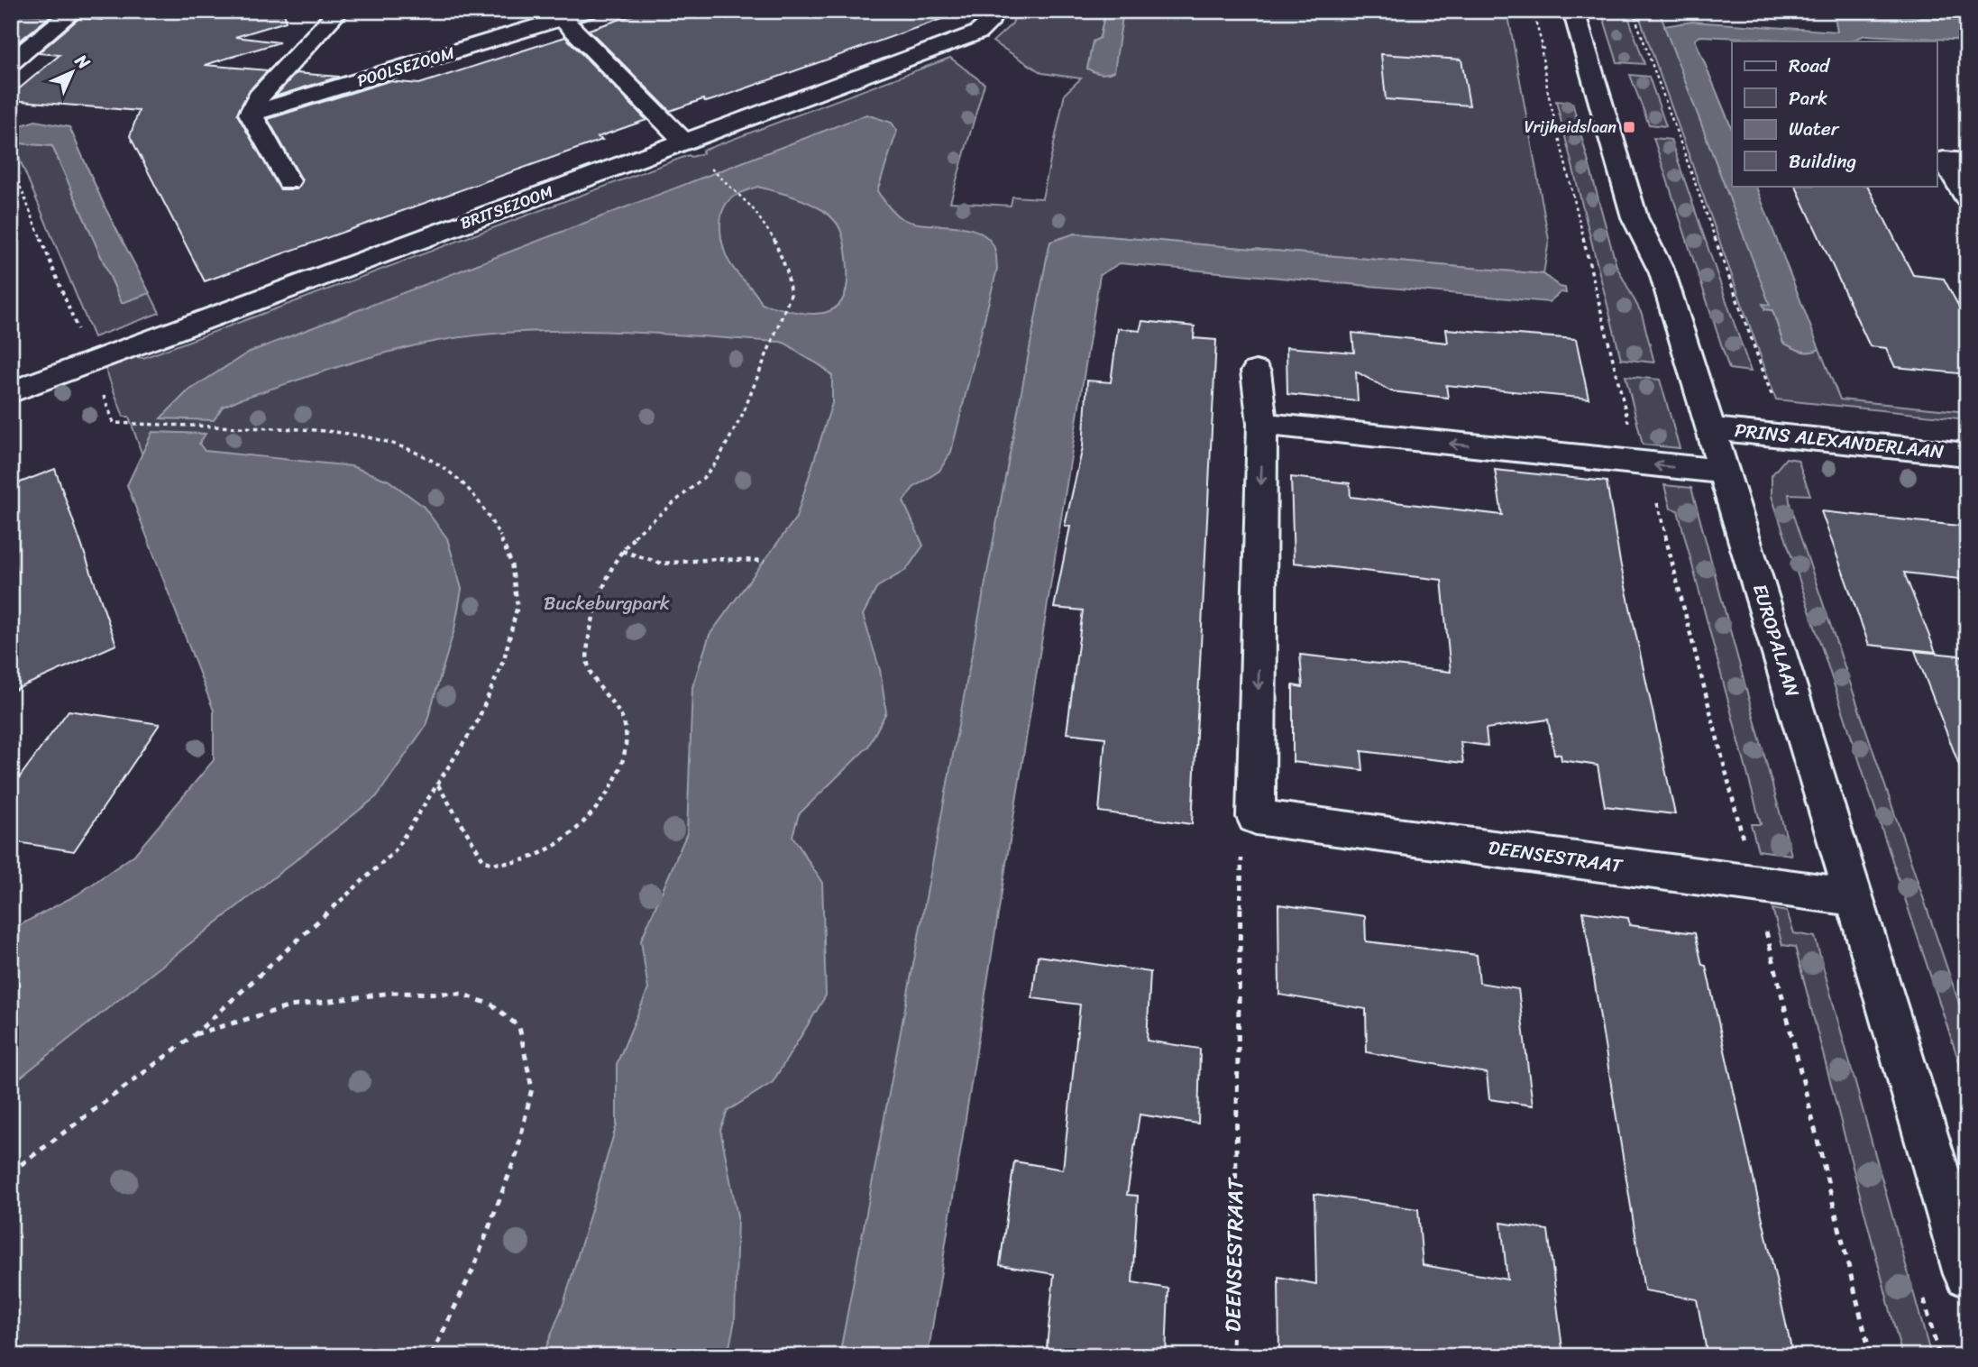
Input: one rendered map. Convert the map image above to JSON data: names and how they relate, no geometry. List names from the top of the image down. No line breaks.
{"streets":{"street":["POOLSEZOOM","BRITSEZOOM","PRINS ALEXANDERLAAN","EUROPALAAN","DEENSESTRAAT"]},"crossings":[["PRINS ALEXANDERLAAN","EUROPALAAN"],["EUROPALAAN","DEENSESTRAAT"]],"parks":["Buckeburgpark"],"places":{"transit":["Vrijheidslaan"]},"legend":["Road","Park","Water","Building"],"north":"top right"}
